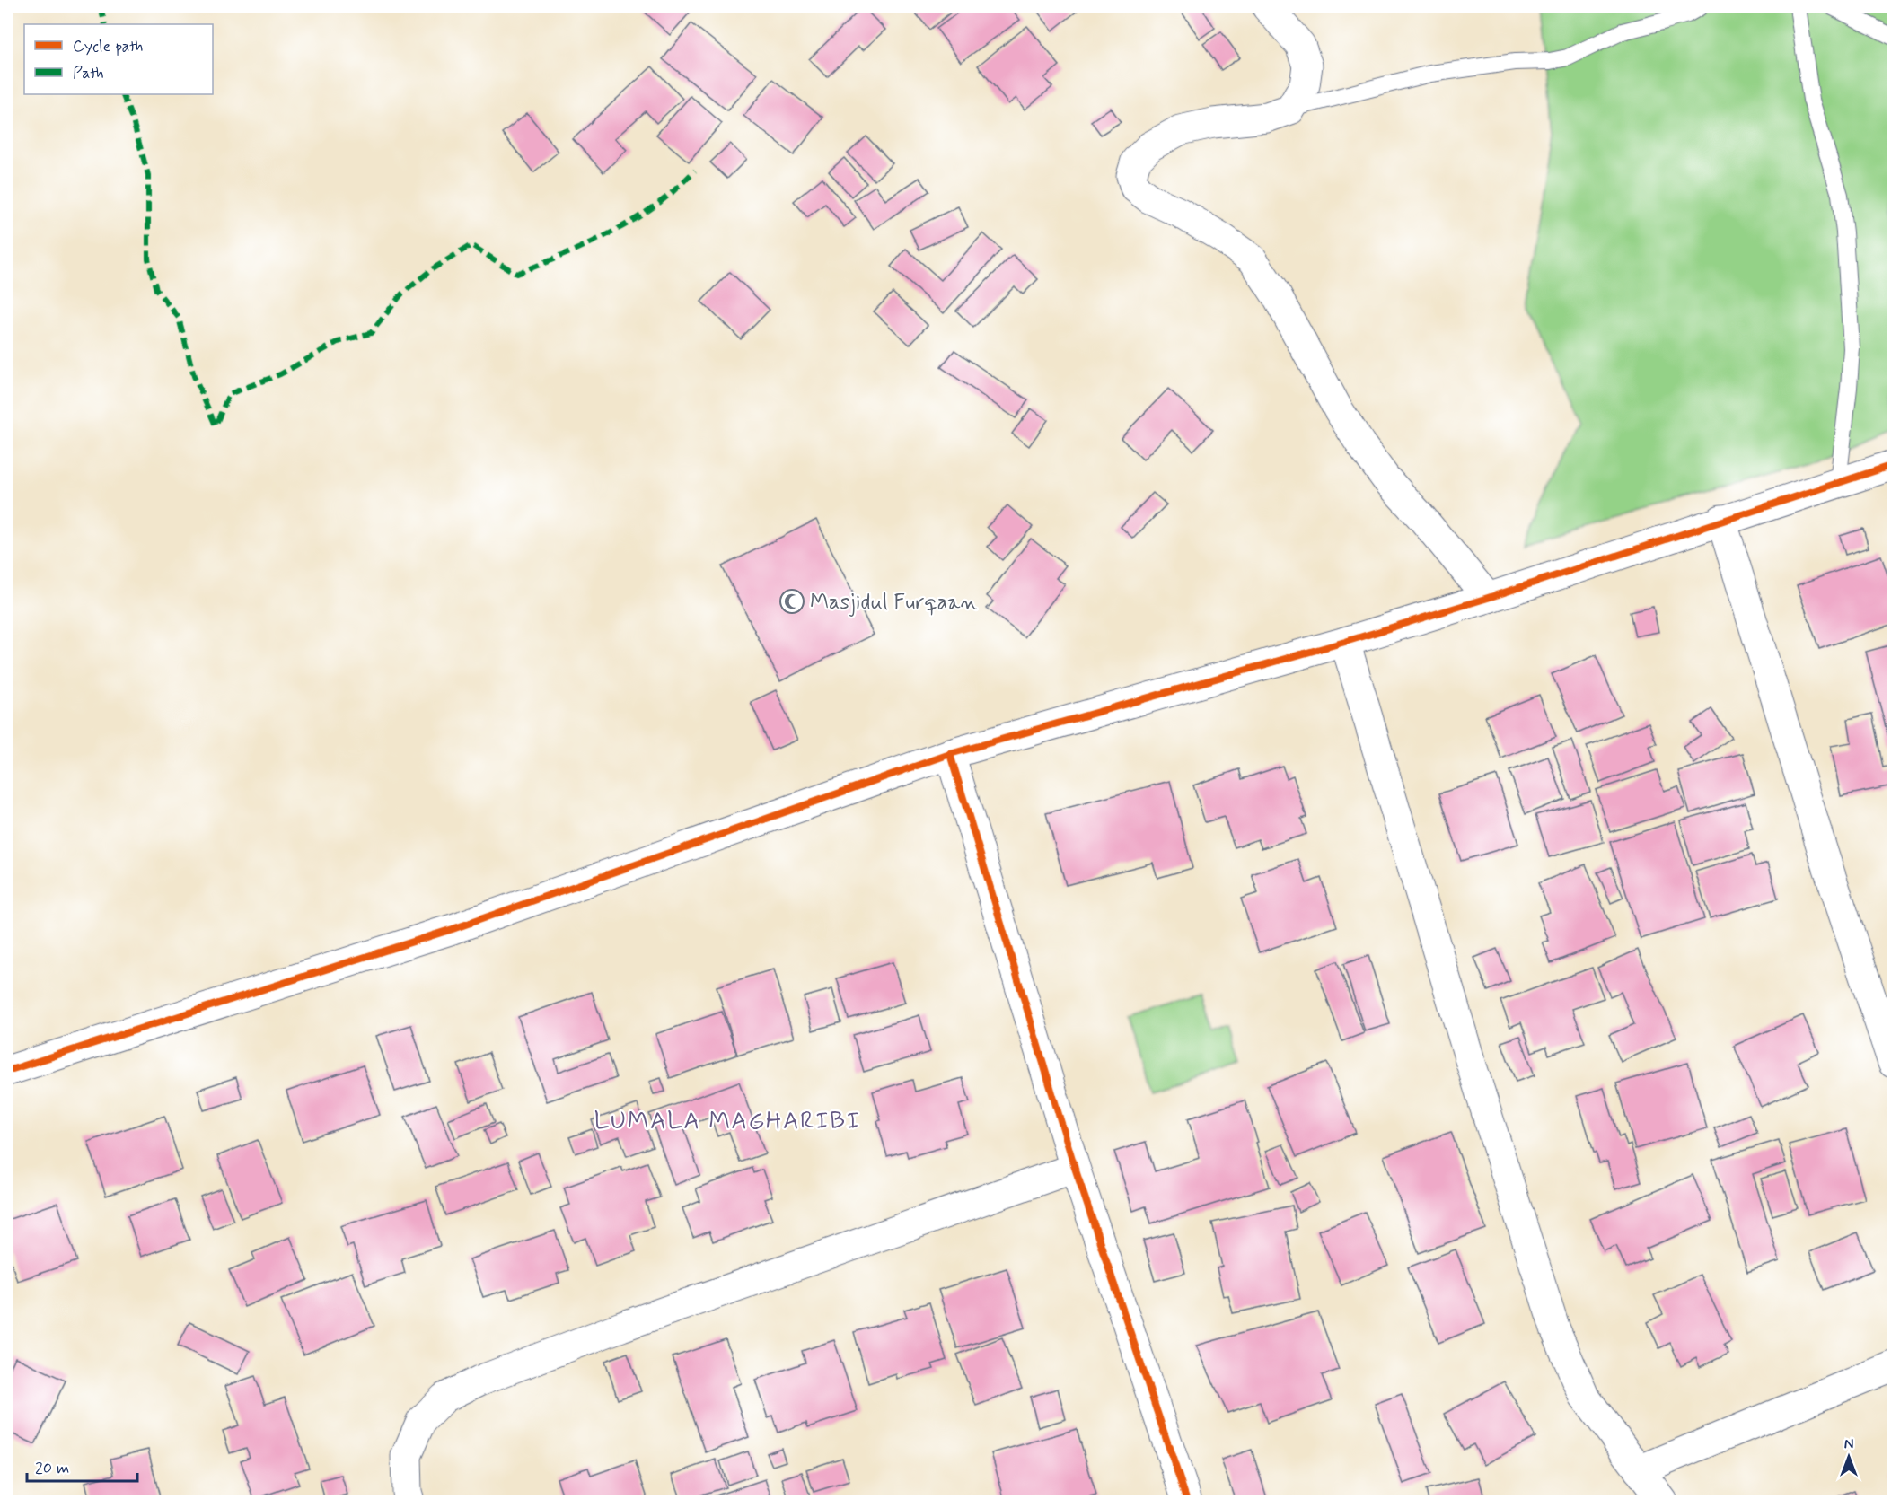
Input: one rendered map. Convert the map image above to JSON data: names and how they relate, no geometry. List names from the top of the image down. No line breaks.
{"districts":["LUMALA MAGHARIBI"],"places":{"mosque":["Masjidul Furqaan"]},"legend":["Cycle path","Path"],"scale_bar":"20 m","north":"top"}
